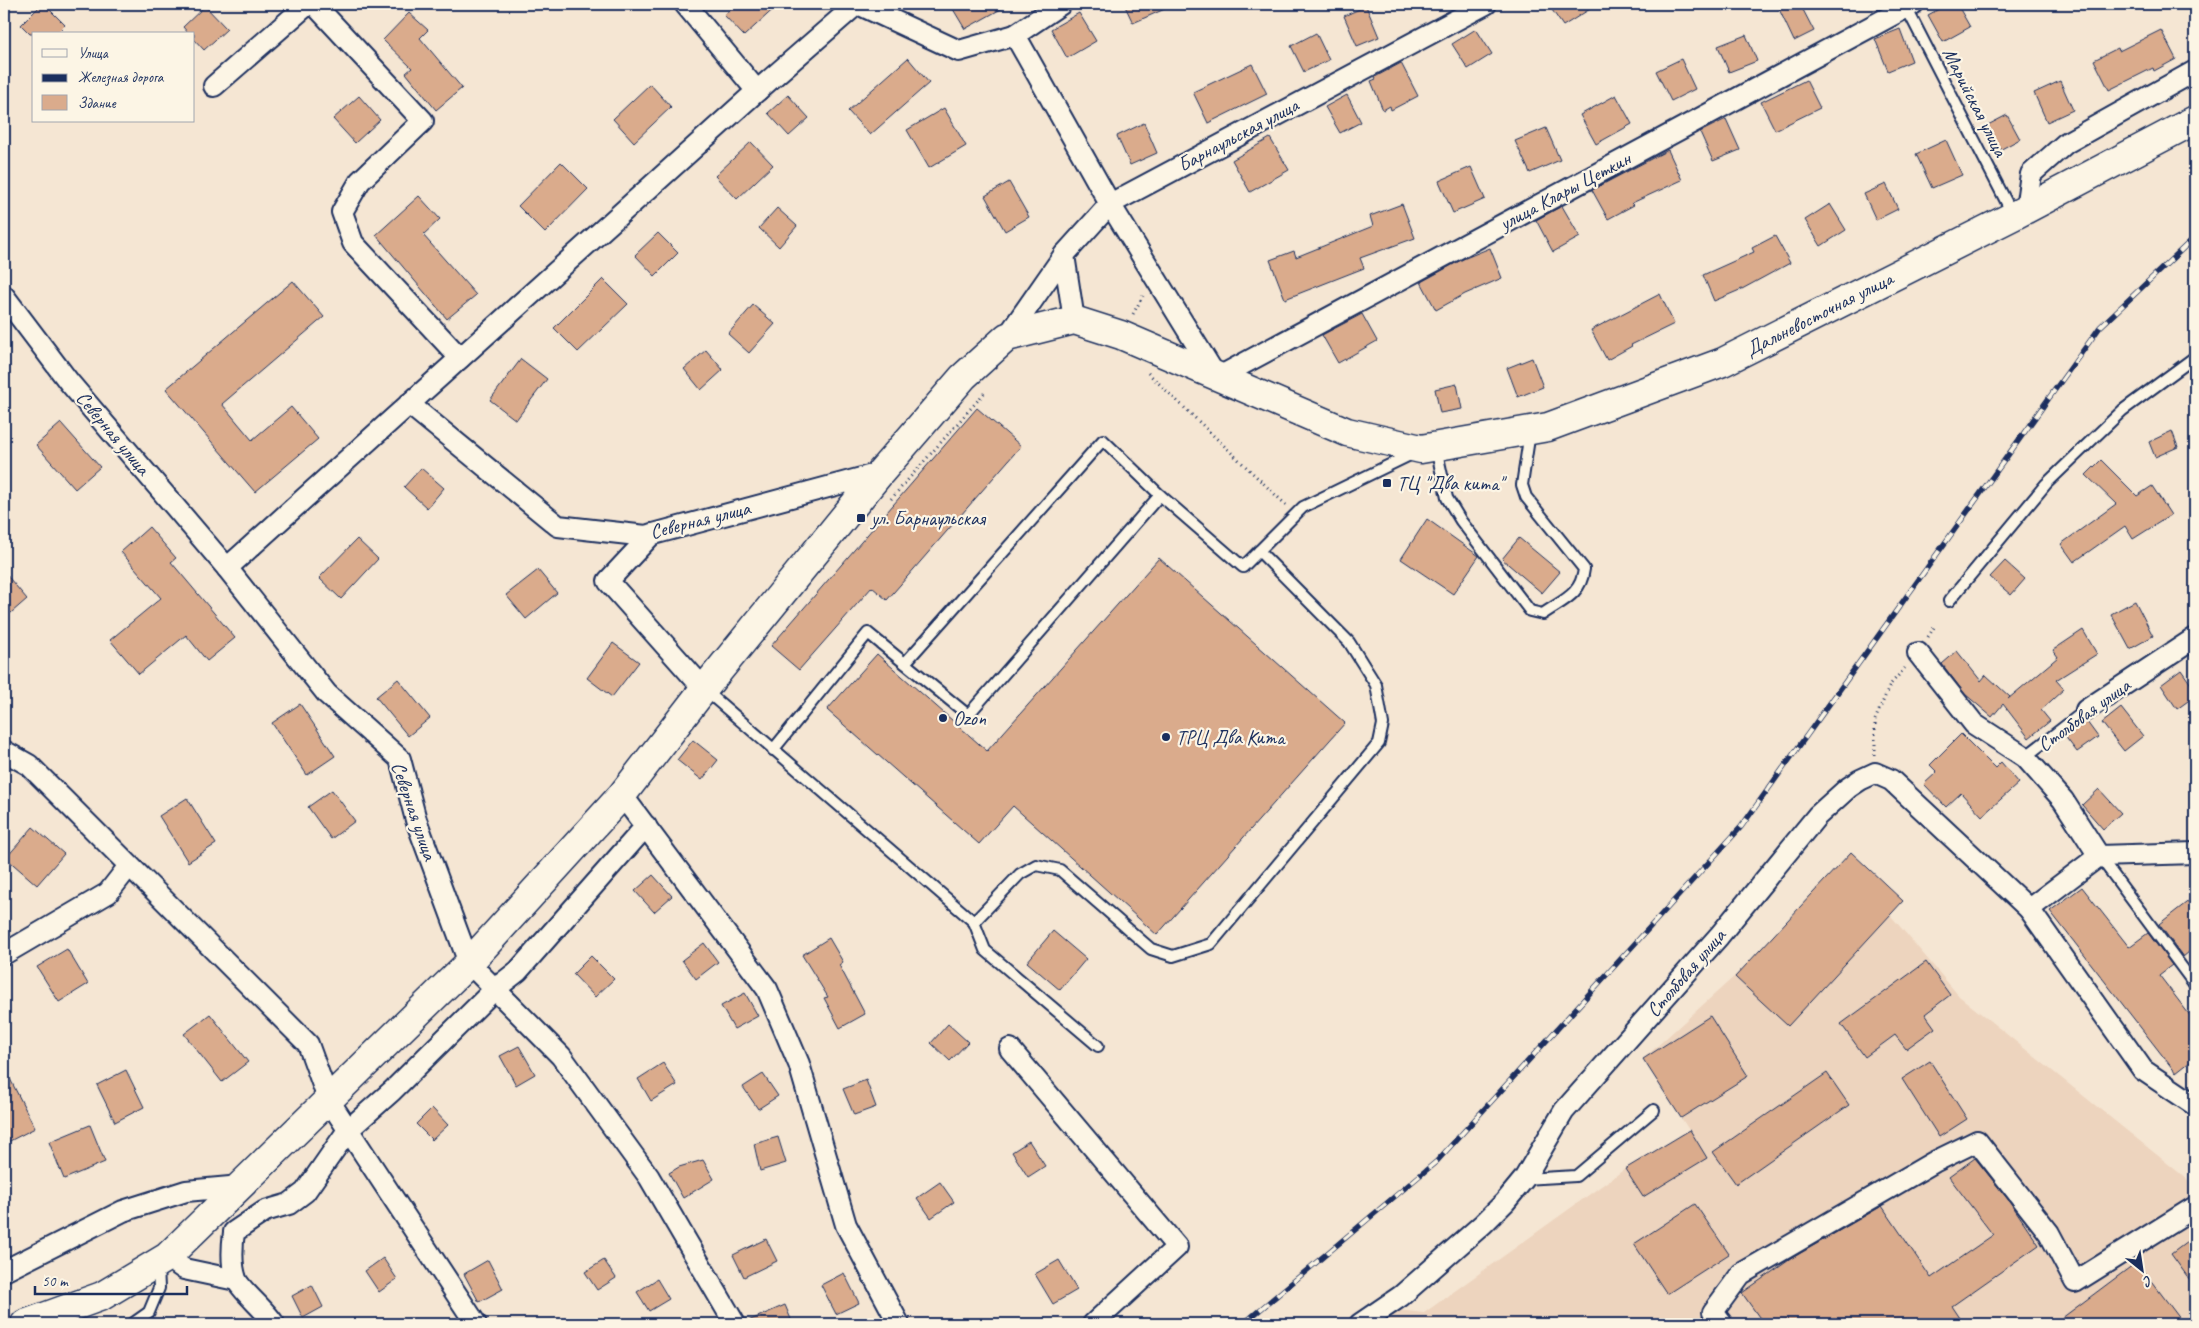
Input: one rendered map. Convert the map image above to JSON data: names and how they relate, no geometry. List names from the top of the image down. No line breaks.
{"streets":{"street":["Барнаульская улица","улица Клары Цеткин","Дальневосточная улица","Северная улица","Столбовая улица"],"lane":["Марийская улица"]},"crossings":[["Марийская улица","улица Клары Цеткин"],["Марийская улица","Дальневосточная улица"]],"places":{"transit":["ТЦ \"Два кита\"","ул. Барнаульская"],"other":["Ozon","ТРЦ Два Кита"]},"legend":["Улица","Железная дорога","Здание"],"scale_bar":"50 m","north":"bottom right"}
